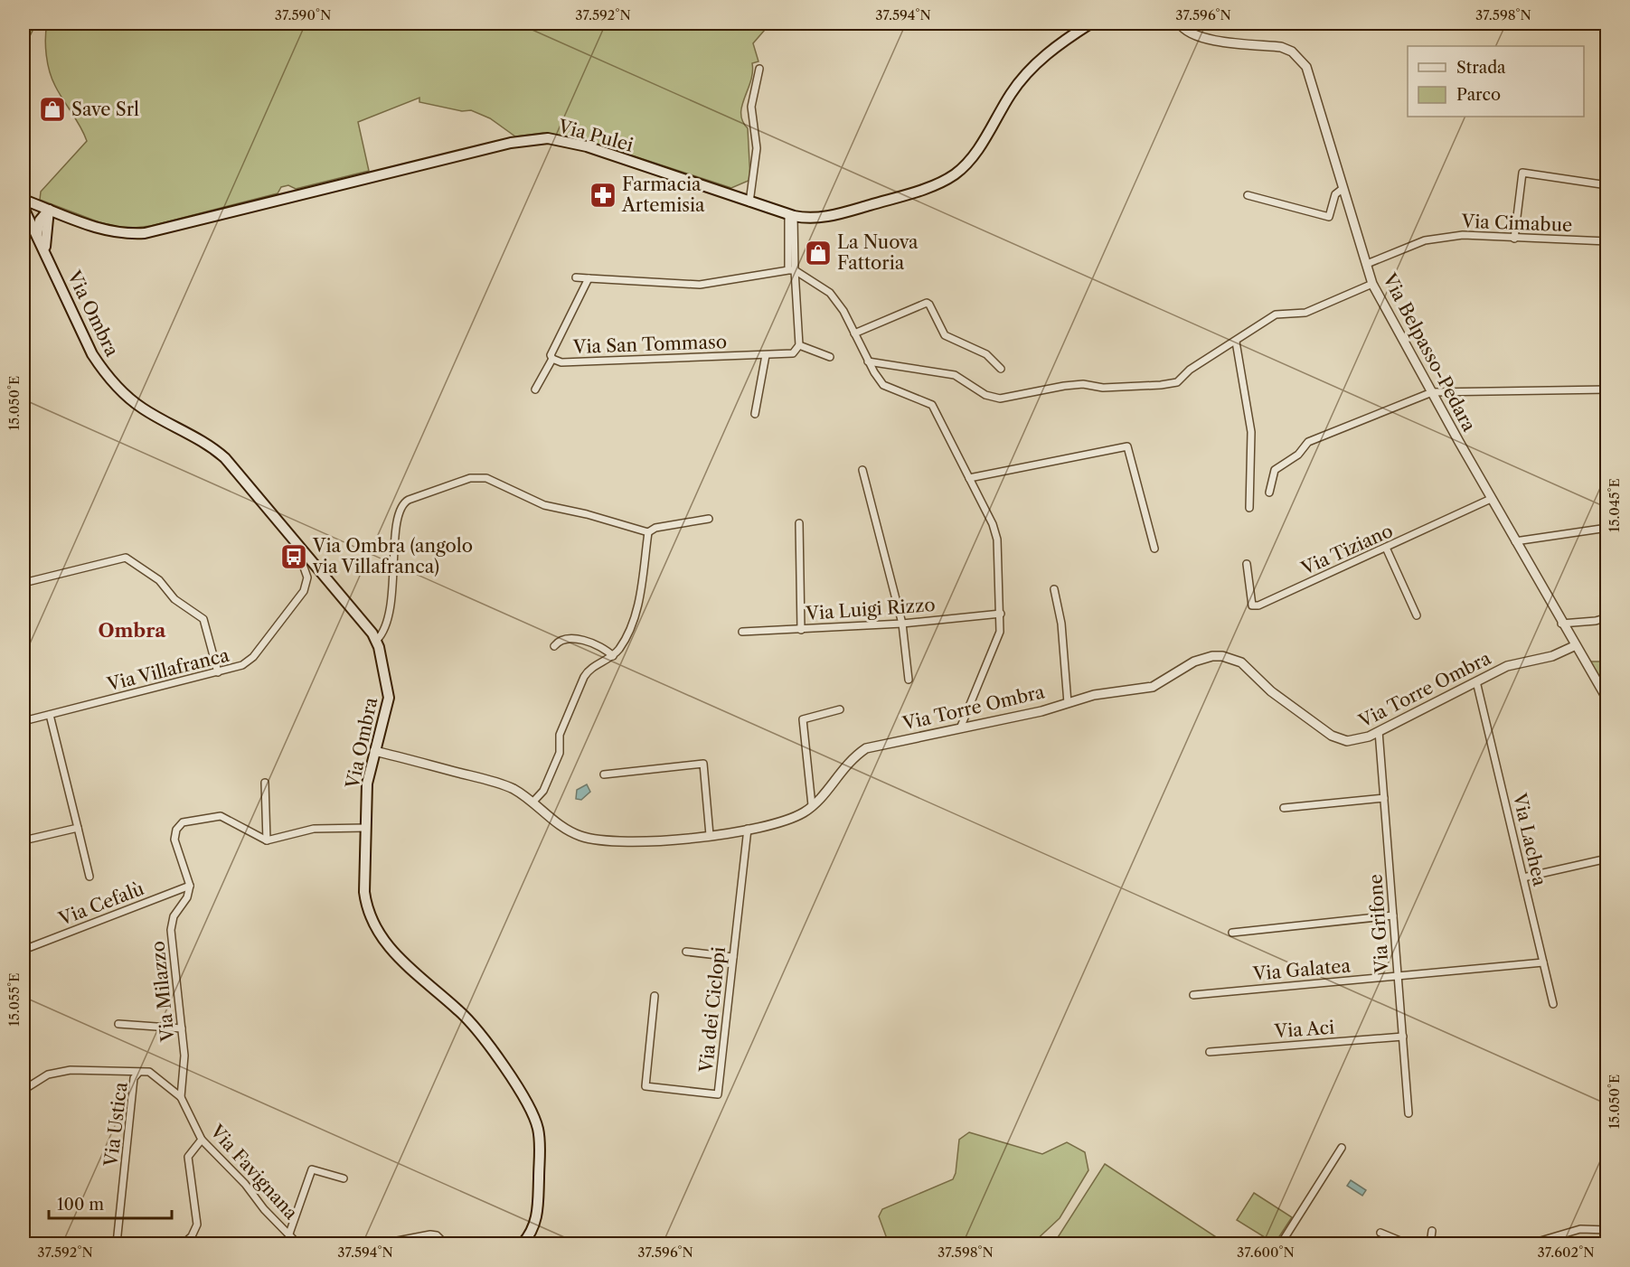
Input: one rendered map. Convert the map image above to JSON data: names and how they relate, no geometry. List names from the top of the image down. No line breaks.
{"streets":{"main road":["Via Pulei","Via Ombra"],"street":["Via Cimabue","Via San Tommaso","Via Belpasso-Pedara","Via Tiziano","Via Luigi Rizzo","Via Villafranca","Via Torre Ombra","Via Lachea","Via Cefalù","Via Grifone","Via Galatea","Via Milazzo","Via dei Ciclopi","Via Aci","Via Ustica","Via Favignana"]},"crossings":[["Via Cimabue","Via Belpasso-Pedara"],["Via Ombra","Via Villafranca"],["Via Ombra","Via Torre Ombra"],["Via Belpasso-Pedara","Via Tiziano"],["Via Belpasso-Pedara","Via Torre Ombra"],["Via Torre Ombra","Via Lachea"],["Via Torre Ombra","Via Grifone"],["Via Torre Ombra","Via dei Ciclopi"],["Via Lachea","Via Galatea"],["Via Cefalù","Via Milazzo"],["Via Grifone","Via Galatea"],["Via Grifone","Via Aci"],["Via Milazzo","Via Favignana"],["Via Ustica","Via Favignana"]],"districts":["Ombra"],"places":{"shop":["Save Srl","La Nuova Fattoria"],"pharmacy":["Farmacia Artemisia"],"bus stop":["Via Ombra (angolo via Villafranca)"]},"legend":["Strada","Parco"],"scale_bar":"100 m","coordinates":["37.590°N","37.592°N","37.594°N","37.596°N","37.598°N","15.050°E","15.045°E","15.055°E","37.600°N","37.602°N"]}
